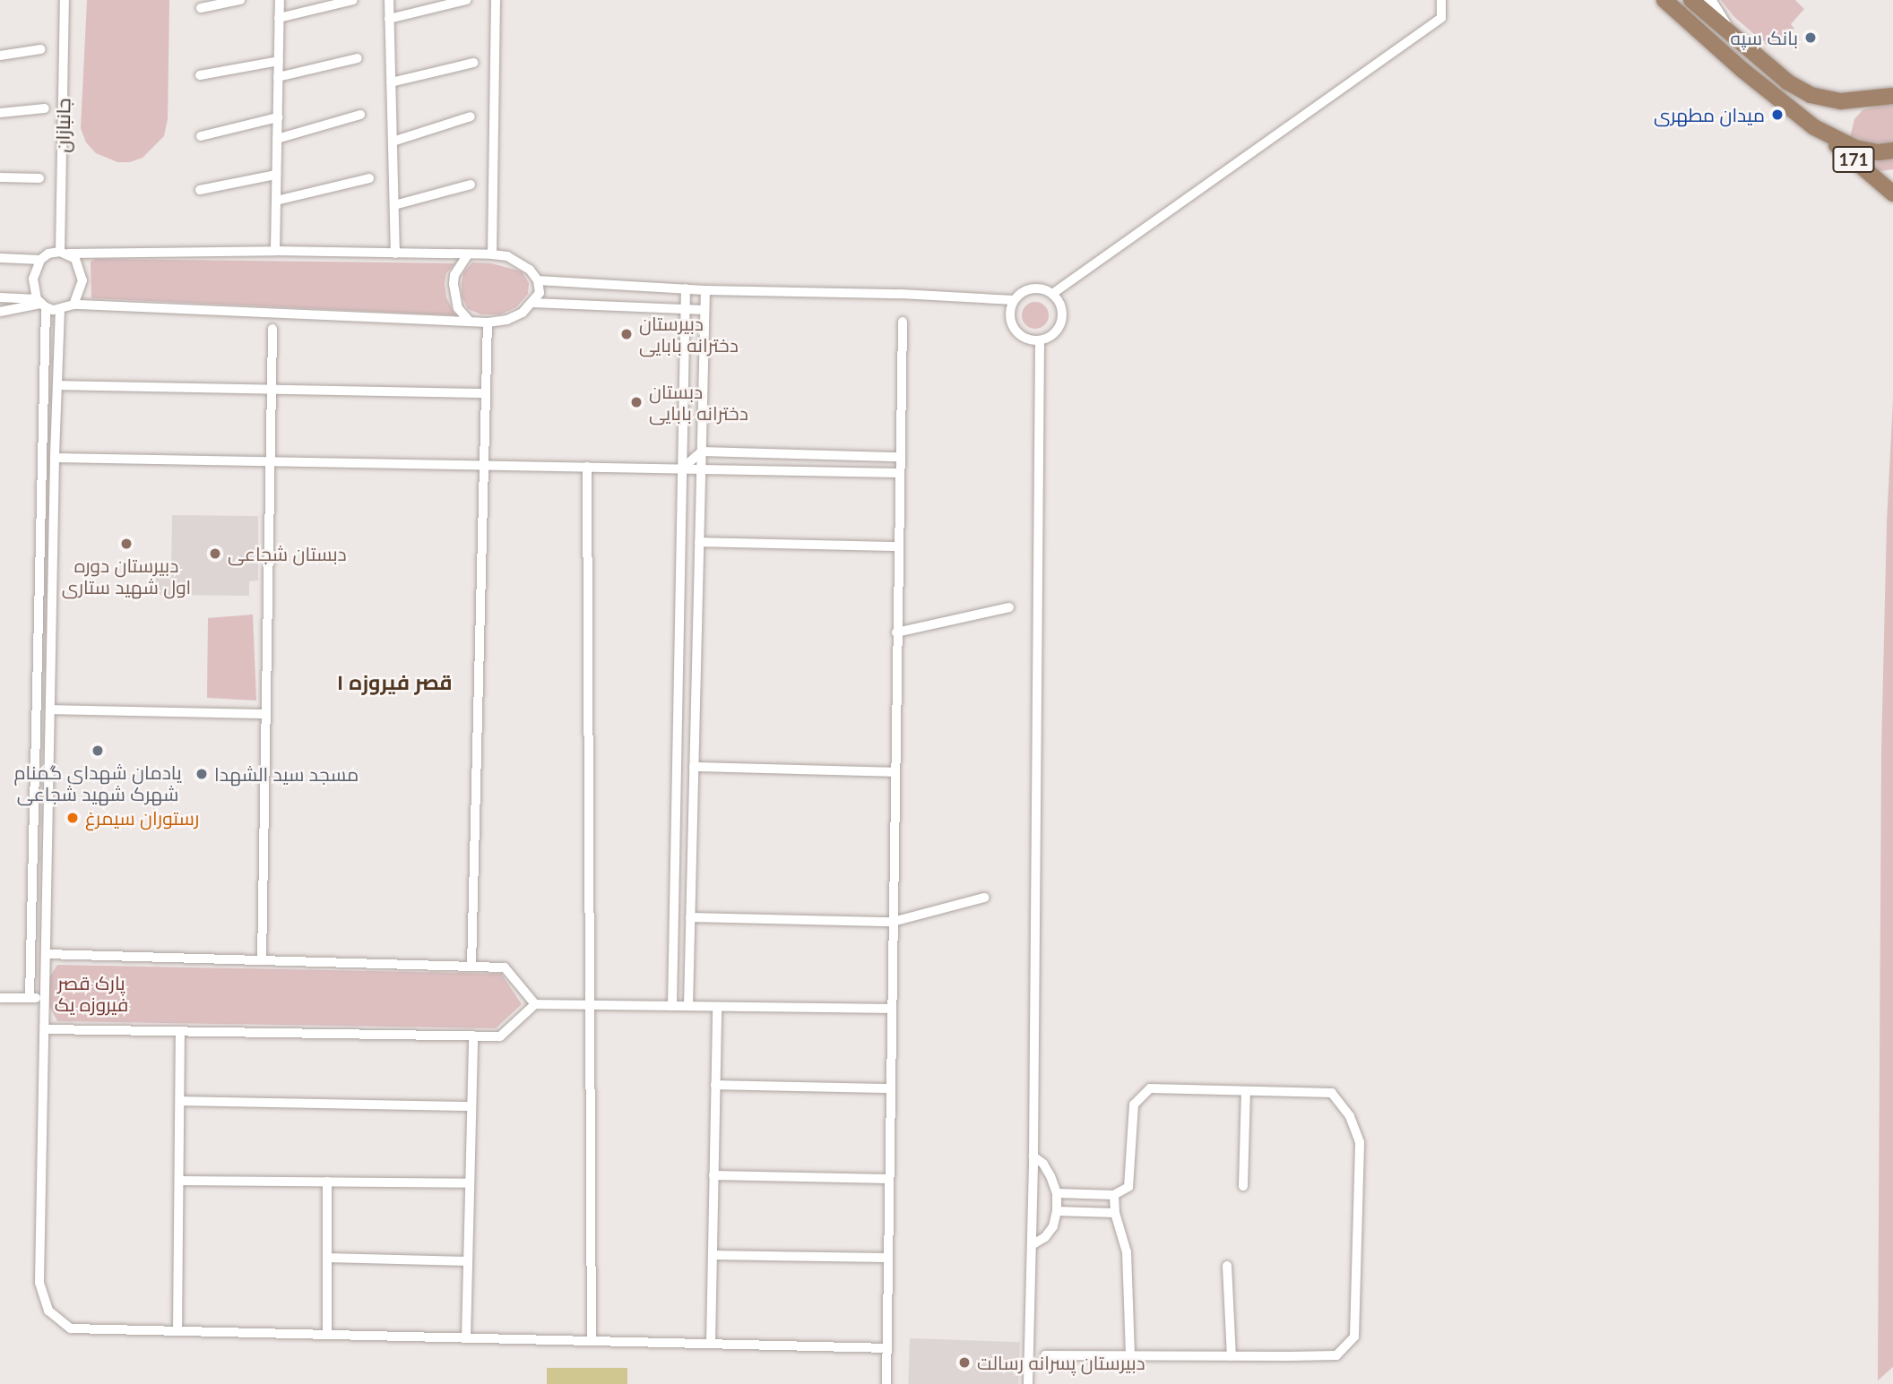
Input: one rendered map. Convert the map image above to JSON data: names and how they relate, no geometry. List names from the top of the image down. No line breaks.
{"streets":{"main road":["171"],"street":["جانبازان"]},"districts":["قصر فیروزه ۱"],"parks":["پارک قصر فیروزه یک"],"places":["بانک سپه","میدان مطهری","دبیرستان دخترانه بابایی","دبستان دخترانه بابایی","دبیرستان دوره اول شهید ستاری","دبستان شجاعی","یادمان شهدای گمنام شهرک شهید شجاعی","مسجد سید الشهدا","رستوران سیمرغ","دبیرستان پسرانه رسالت"]}
